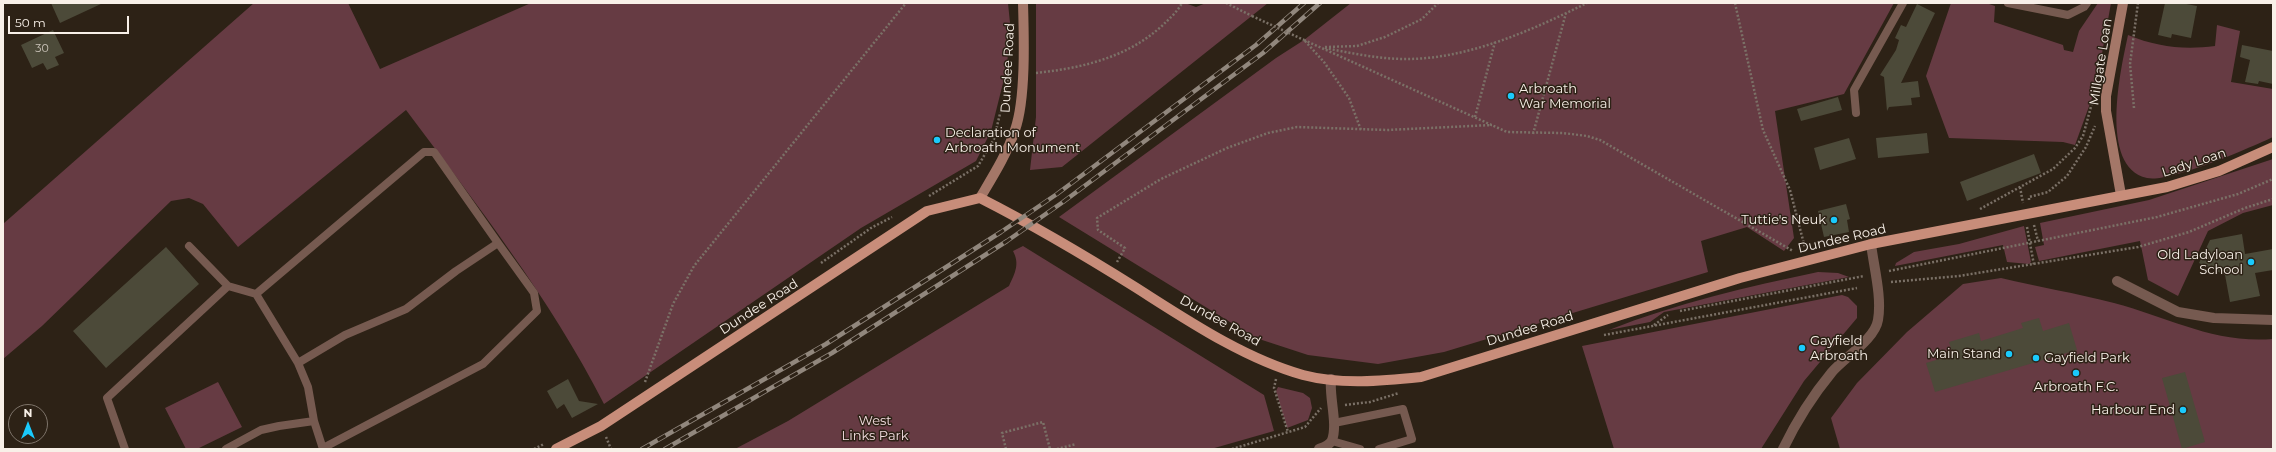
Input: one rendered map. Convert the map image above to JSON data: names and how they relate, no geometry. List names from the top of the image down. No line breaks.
{"streets":{"main road":["Millgate Loan","Dundee Road","Lady Loan"]},"crossings":[["Millgate Loan","Dundee Road"],["Millgate Loan","Lady Loan"],["Dundee Road","Lady Loan"]],"parks":["West Links Park"],"places":["Arbroath War Memorial","Declaration of Arbroath Monument","Tuttie's Neuk","Old Ladyloan School","Gayfield Arbroath","Main Stand","Gayfield Park","Arbroath F.C.","Harbour End"],"house_numbers":["30"],"scale_bar":"50 m","north":"top"}
